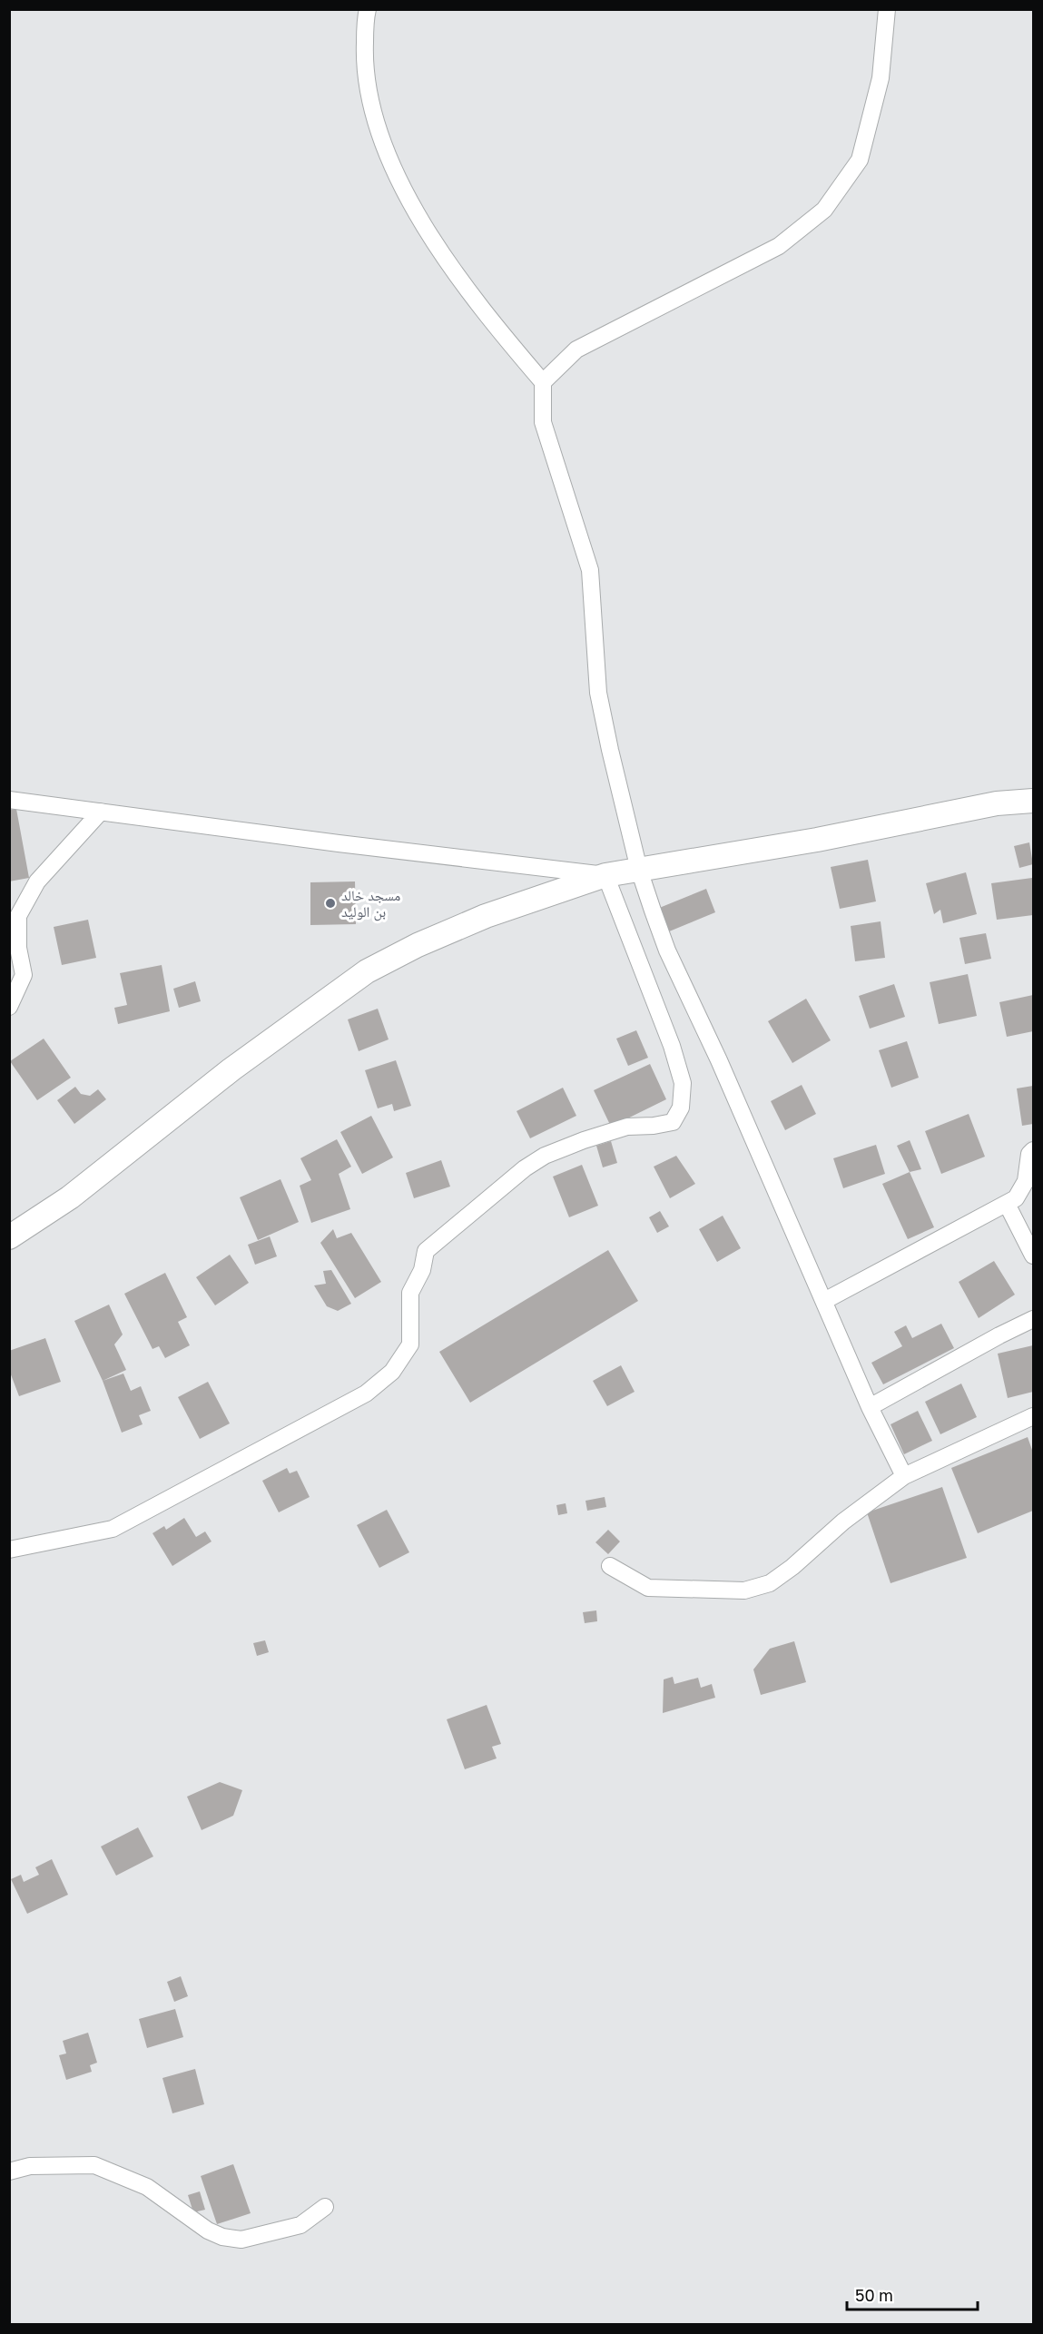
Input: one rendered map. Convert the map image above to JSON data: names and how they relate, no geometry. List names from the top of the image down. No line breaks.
{"places":["مسجد خالد بن الوليد"],"scale_bar":"50 m"}
